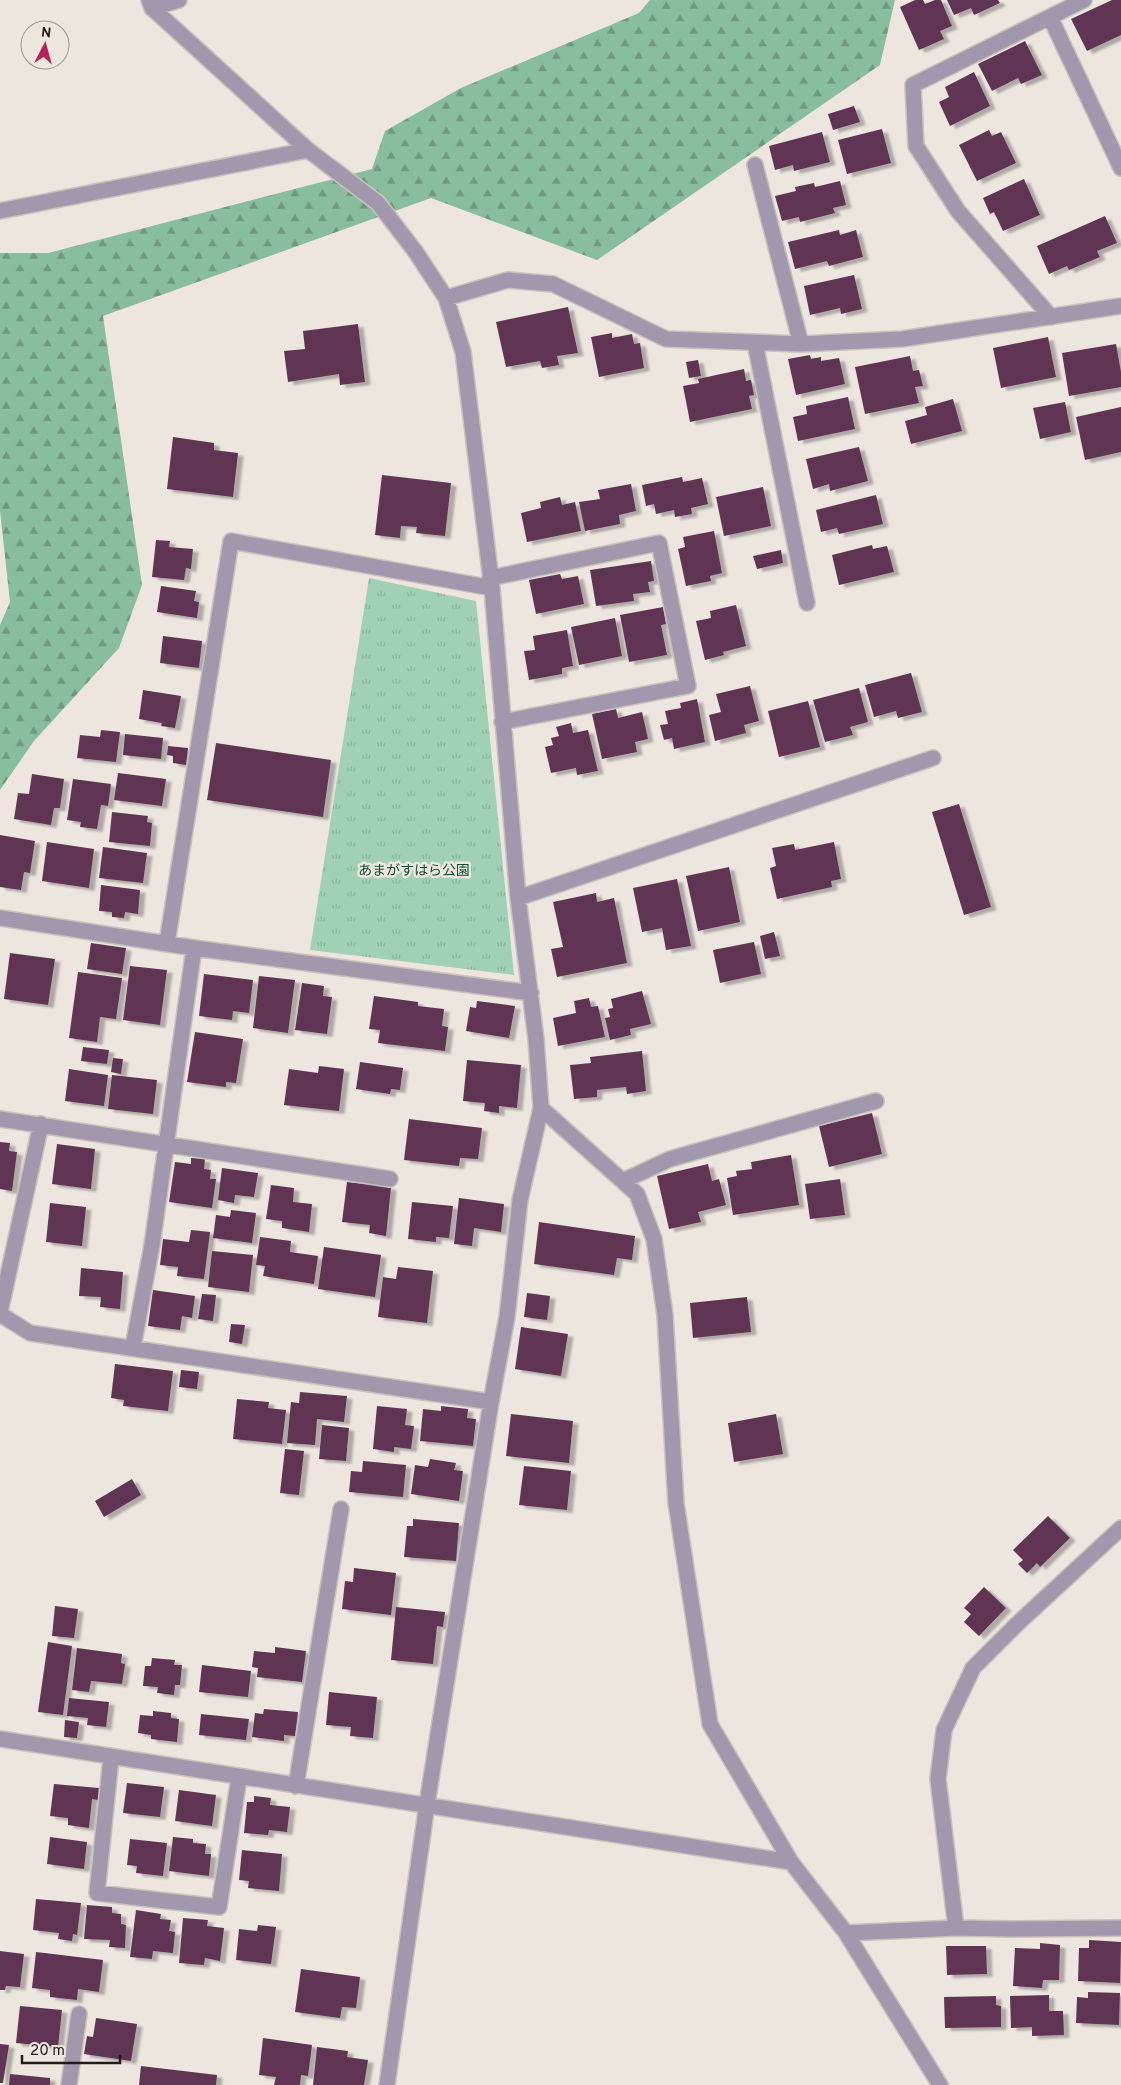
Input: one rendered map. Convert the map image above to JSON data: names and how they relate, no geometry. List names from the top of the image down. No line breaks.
{"parks":["あまがすはら公園"],"scale_bar":"20 m","north":"top"}
